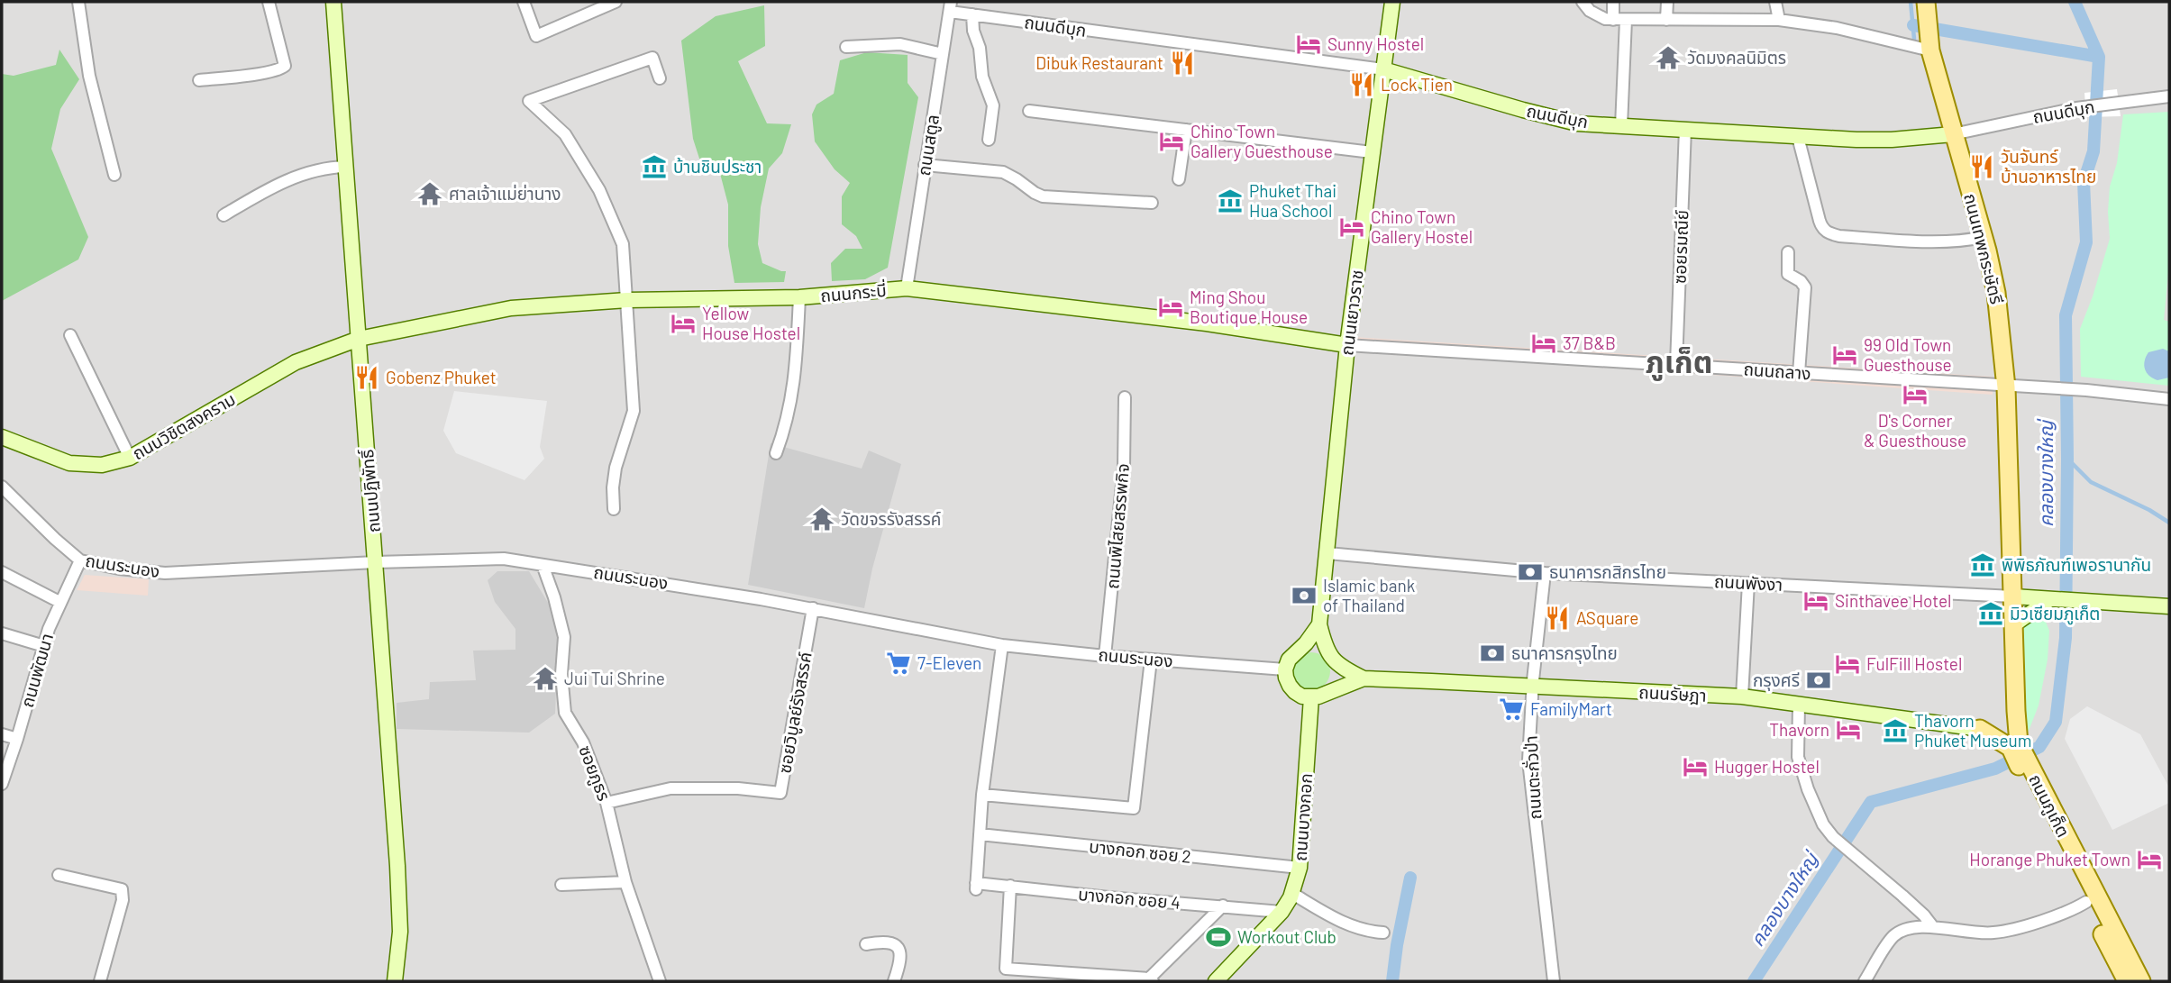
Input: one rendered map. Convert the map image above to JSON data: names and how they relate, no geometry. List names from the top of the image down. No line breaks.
{"streets":{"main road":["ถนนเทพกระษัตรี","ถนนรัษฎา","ถนนภูเก็ต"],"street":["ถนนดีบุก","ถนนสตูล","ซอยรมณีย์","ถนนกระบี่","ถนนเยาวราช","ถนนถลาง","ถนนวิชิตสงคราม","ถนนปฏิพัทธิ์","ถนนพิไสยสรรพกิจ","ถนนระนอง","ถนนพังงา","ถนนพัฒนา","ซอยวิบูลย์รังสรรค์","ซอยภูธร","ถนนตะกั่วป่า","ถนนบางกอก","บางกอก ซอย 2","บางกอก ซอย 4"]},"crossings":[["ถนนดีบุก","ถนนสตูล"],["ถนนดีบุก","ซอยรมณีย์"],["ถนนดีบุก","ถนนเทพกระษัตรี"],["ถนนดีบุก","ถนนเยาวราช"],["ถนนสตูล","ถนนกระบี่"],["ซอยรมณีย์","ถนนถลาง"],["ถนนเทพกระษัตรี","ถนนถลาง"],["ถนนเทพกระษัตรี","ถนนภูเก็ต"],["ถนนกระบี่","ถนนเยาวราช"],["ถนนกระบี่","ถนนถลาง"],["ถนนกระบี่","ถนนวิชิตสงคราม"],["ถนนกระบี่","ถนนปฏิพัทธิ์"],["ถนนเยาวราช","ถนนถลาง"],["ถนนเยาวราช","ถนนพังงา"],["ถนนถลาง","ถนนภูเก็ต"],["ถนนวิชิตสงคราม","ถนนปฏิพัทธิ์"],["ถนนปฏิพัทธิ์","ถนนระนอง"],["ถนนพิไสยสรรพกิจ","ถนนระนอง"],["ถนนระนอง","ถนนพัฒนา"],["ถนนระนอง","ซอยวิบูลย์รังสรรค์"],["ถนนระนอง","ซอยภูธร"],["ถนนพังงา","ถนนตะกั่วป่า"],["ถนนพังงา","ถนนภูเก็ต"],["ถนนรัษฎา","ถนนตะกั่วป่า"],["ถนนรัษฎา","ถนนภูเก็ต"],["ซอยวิบูลย์รังสรรค์","ซอยภูธร"],["ถนนบางกอก","บางกอก ซอย 2"],["ถนนบางกอก","บางกอก ซอย 4"],["บางกอก ซอย 2","บางกอก ซอย 4"]],"districts":["ภูเก็ต"],"water":["คลองบางใหญ่"],"places":{"hotel":["Sunny Hostel","Chino Town Gallery Guesthouse","Chino Town Gallery Hostel","Ming Shou Boutique House","Yellow House Hostel","37 B&B","99 Old Town Guesthouse","D's Corner & Guesthouse","Sinthavee Hotel","FulFill Hostel","Thavorn","Hugger Hostel","Horange Phuket Town"],"temple":["วัดมงคลนิมิตร","ศาลเจ้าแม่ย่านาง","วัดขจรรังสรรค์","Jui Tui Shrine"],"restaurant":["Dibuk Restaurant","Lock Tien","วันจันทร์ บ้านอาหารไทย","Gobenz Phuket","ASquare"],"museum":["บ้านชินประชา","Phuket Thai Hua School","พิพิธภัณฑ์เพอรานากัน","มิวเซียมภูเก็ต","Thavorn Phuket Museum"],"bank":["ธนาคารกสิกรไทย","Islamic bank of Thailand","ธนาคารกรุงไทย","กรุงศรี"],"supermarket":["7-Eleven","FamilyMart"],"sports":["Workout Club"]}}
